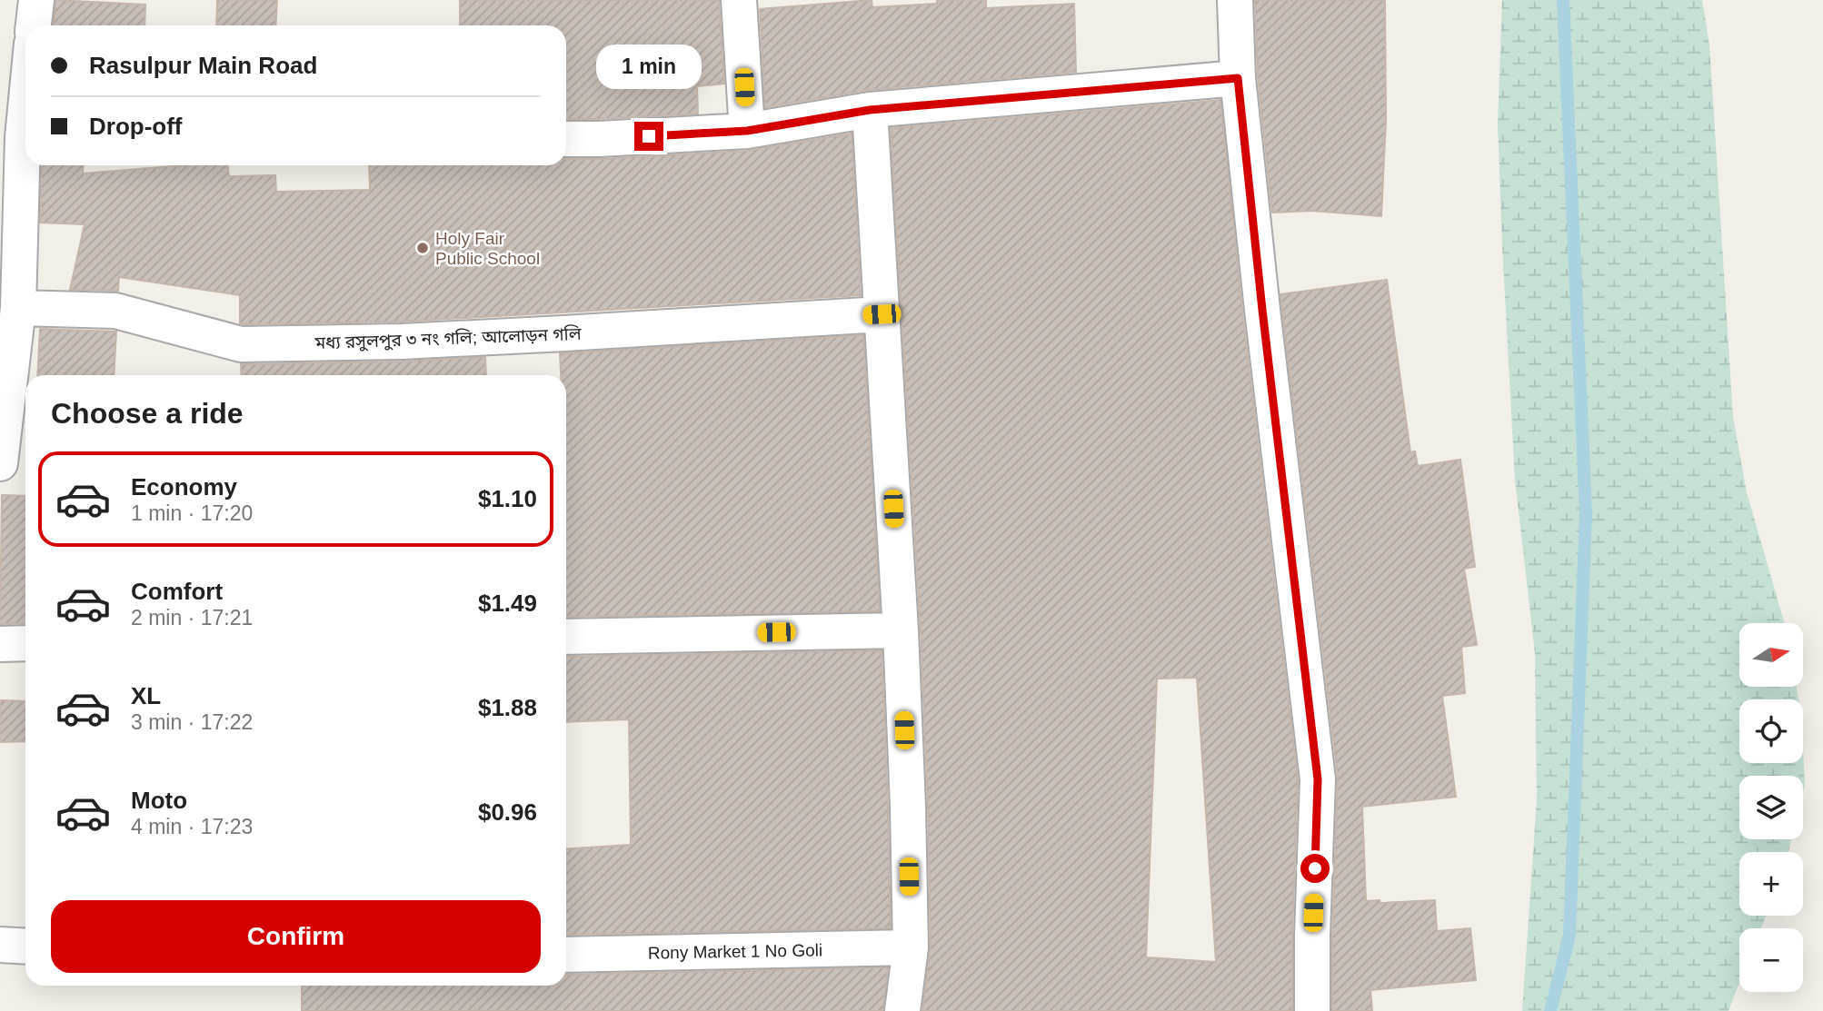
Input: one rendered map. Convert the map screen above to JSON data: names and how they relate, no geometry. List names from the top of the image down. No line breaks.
{"streets":{"street":["মধ্য রসুলপুর ৩ নং গলি; আলোড়ন গলি","Rony Market 1 No Goli"]},"places":["Holy Fair Public School"],"north":"right","page":{"banner":["Rasulpur Main Road","Drop-off"],"bubble":"1 min","heading":"Choose a ride","list":[{"name":"Economy","note":"1 min · 17:20","value":"$1.10"},{"name":"Comfort","note":"2 min · 17:21","value":"$1.49"},{"name":"XL","note":"3 min · 17:22","value":"$1.88"},{"name":"Moto","note":"4 min · 17:23","value":"$0.96"}],"map_buttons":["+","−"],"buttons":"Confirm"}}
